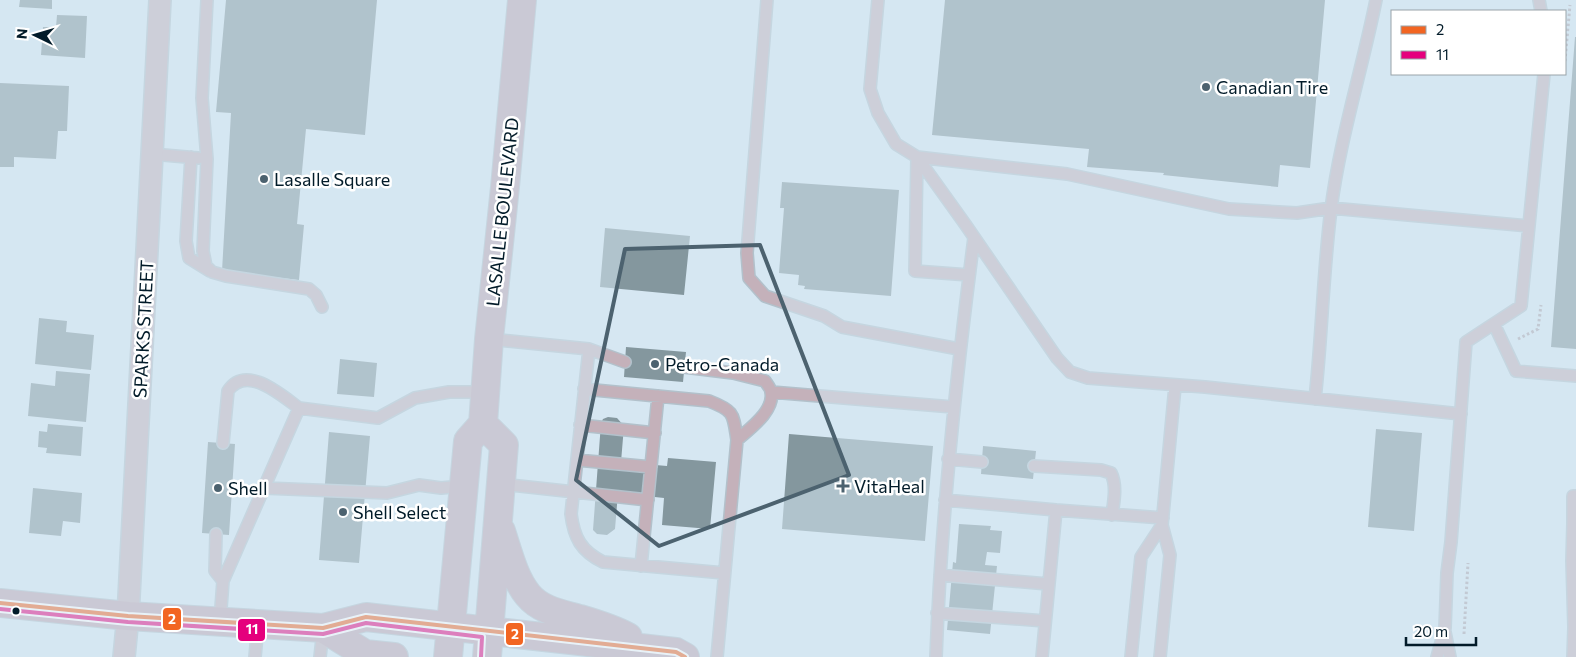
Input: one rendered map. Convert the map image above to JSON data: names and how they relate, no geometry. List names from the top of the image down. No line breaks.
{"streets":{"main road":["LASALLE BOULEVARD"],"street":["SPARKS STREET"]},"places":{"other":["Canadian Tire","Lasalle Square","Petro-Canada","Shell","Shell Select"],"health":["VitaHeal"]},"lines":["transit line 2","transit line 11"],"legend":["2","11"],"scale_bar":"20 m","north":"left"}
